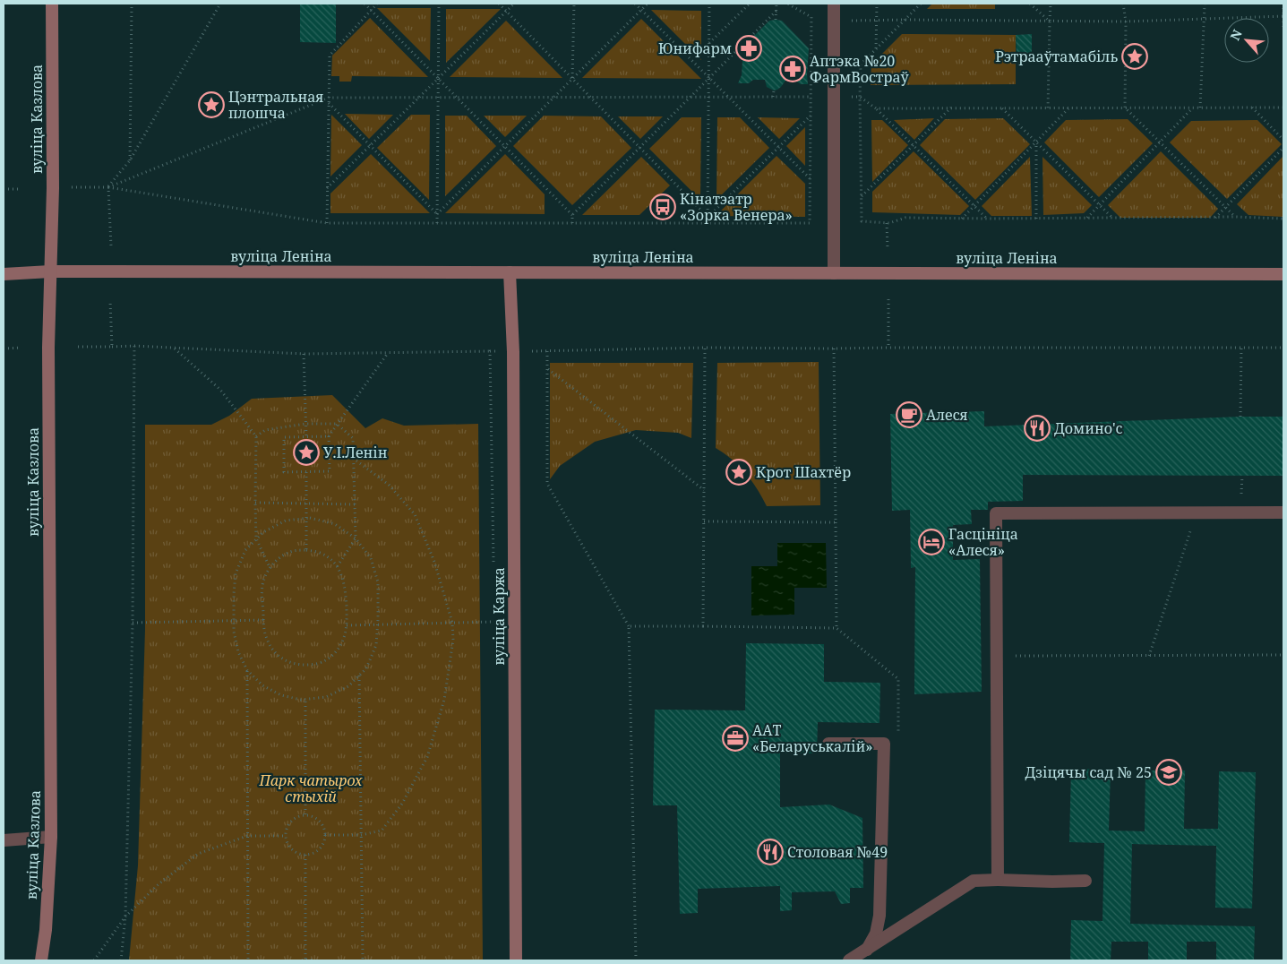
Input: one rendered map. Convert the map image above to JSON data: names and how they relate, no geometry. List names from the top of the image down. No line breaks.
{"streets":{"main road":["вуліца Казлова","вуліца Леніна","вуліца Каржа"]},"crossings":[["вуліца Казлова","вуліца Леніна"],["вуліца Леніна","вуліца Каржа"]],"parks":["Парк чатырох стыхій"],"places":{"pharmacy":["Юнифарм","Аптэка №20 ФармВостраў"],"place":["Рэтрааўтамабіль","Цэнтральная плошча","У.І.Ленін","Крот Шахтёр"],"bus stop":["Кінатэатр «Зорка Венера»"],"cafe":["Алеся"],"restaurant":["Домино'c","Столовая №49"],"hotel":["Гасцініца «Алеся»"],"office":["ААТ «Беларуськалій»"],"school or university":["Дзіцячы сад № 25"]},"north":"top left"}
